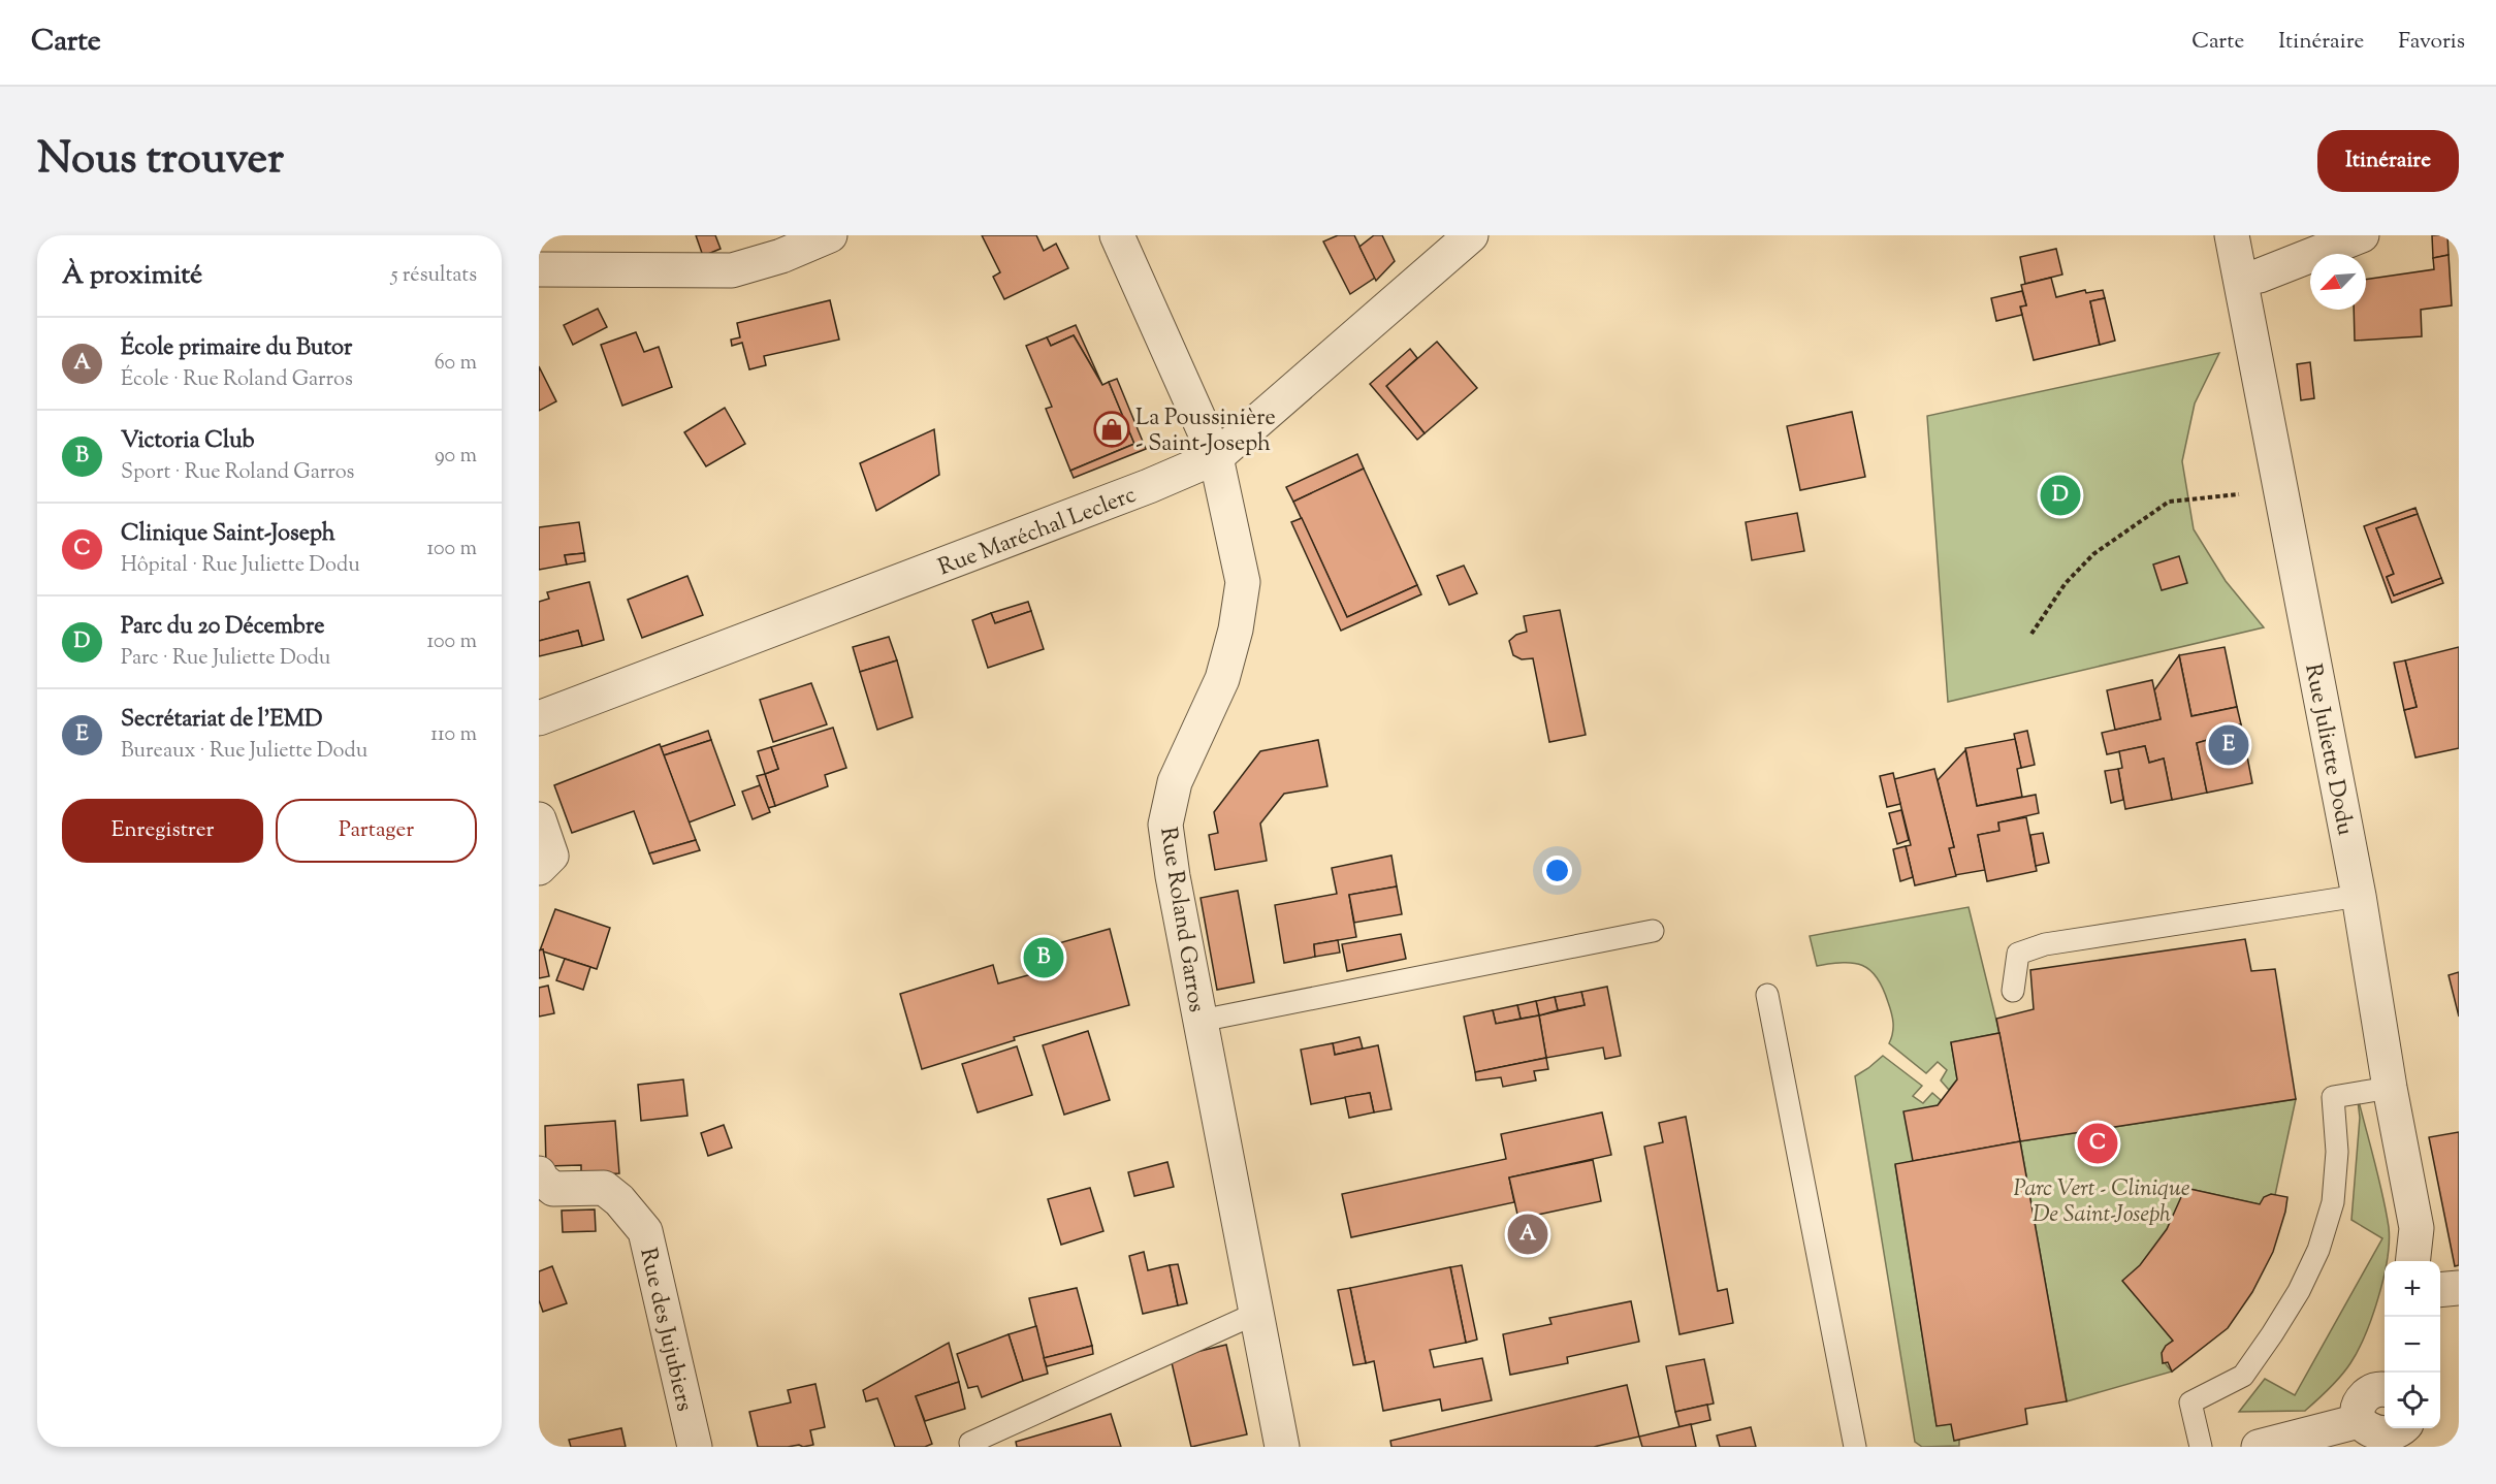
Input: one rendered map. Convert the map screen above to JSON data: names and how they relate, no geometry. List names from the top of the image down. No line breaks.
{"streets":{"street":["Rue Maréchal Leclerc","Rue Juliette Dodu","Rue Roland Garros","Rue des Jujubiers"]},"crossings":[["Rue Maréchal Leclerc","Rue Roland Garros"]],"parks":["Parc Vert - Clinique De Saint-Joseph"],"places":{"shop":["La Poussinière - Saint-Joseph"]},"north":"bottom left","page":{"header":"Carte","nav":["Carte","Itinéraire","Favoris"],"title":"Nous trouver","buttons":["Itinéraire",["Enregistrer","Partager"]],"heading":["À proximité","5 résultats"],"list":[{"mark":"A","name":"École primaire du Butor","note":"École · Rue Roland Garros","value":"60 m"},{"mark":"B","name":"Victoria Club","note":"Sport · Rue Roland Garros","value":"90 m"},{"mark":"C","name":"Clinique Saint-Joseph","note":"Hôpital · Rue Juliette Dodu","value":"100 m"},{"mark":"D","name":"Parc du 20 Décembre","note":"Parc · Rue Juliette Dodu","value":"100 m"},{"mark":"E","name":"Secrétariat de l'EMD","note":"Bureaux · Rue Juliette Dodu","value":"110 m"}],"pins":["D","E","B","C","A"],"map_buttons":["+","−"]}}
